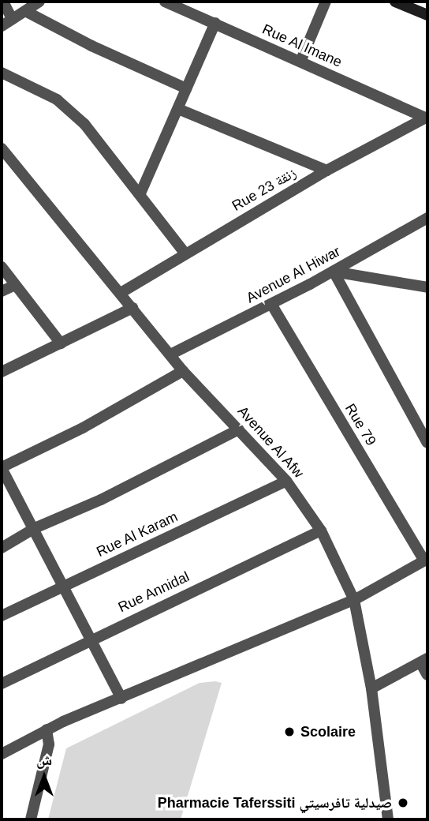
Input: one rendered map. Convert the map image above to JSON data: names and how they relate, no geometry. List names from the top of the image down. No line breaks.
{"streets":{"street":["Rue Al Imane","Rue 23 زنقة","Avenue Al Hiwar","Rue 79","Avenue Al Afw","Rue Al Karam","Rue Annidal"]},"crossings":[["Rue Al Imane","Rue 23 زنقة"],["Rue 23 زنقة","Avenue Al Afw"],["Avenue Al Hiwar","Rue 79"],["Avenue Al Hiwar","Avenue Al Afw"],["Avenue Al Afw","Rue Al Karam"],["Avenue Al Afw","Rue Annidal"]],"places":["Scolaire","Pharmacie Taferssiti صيدلية تافرسيتي"],"north":"top"}
